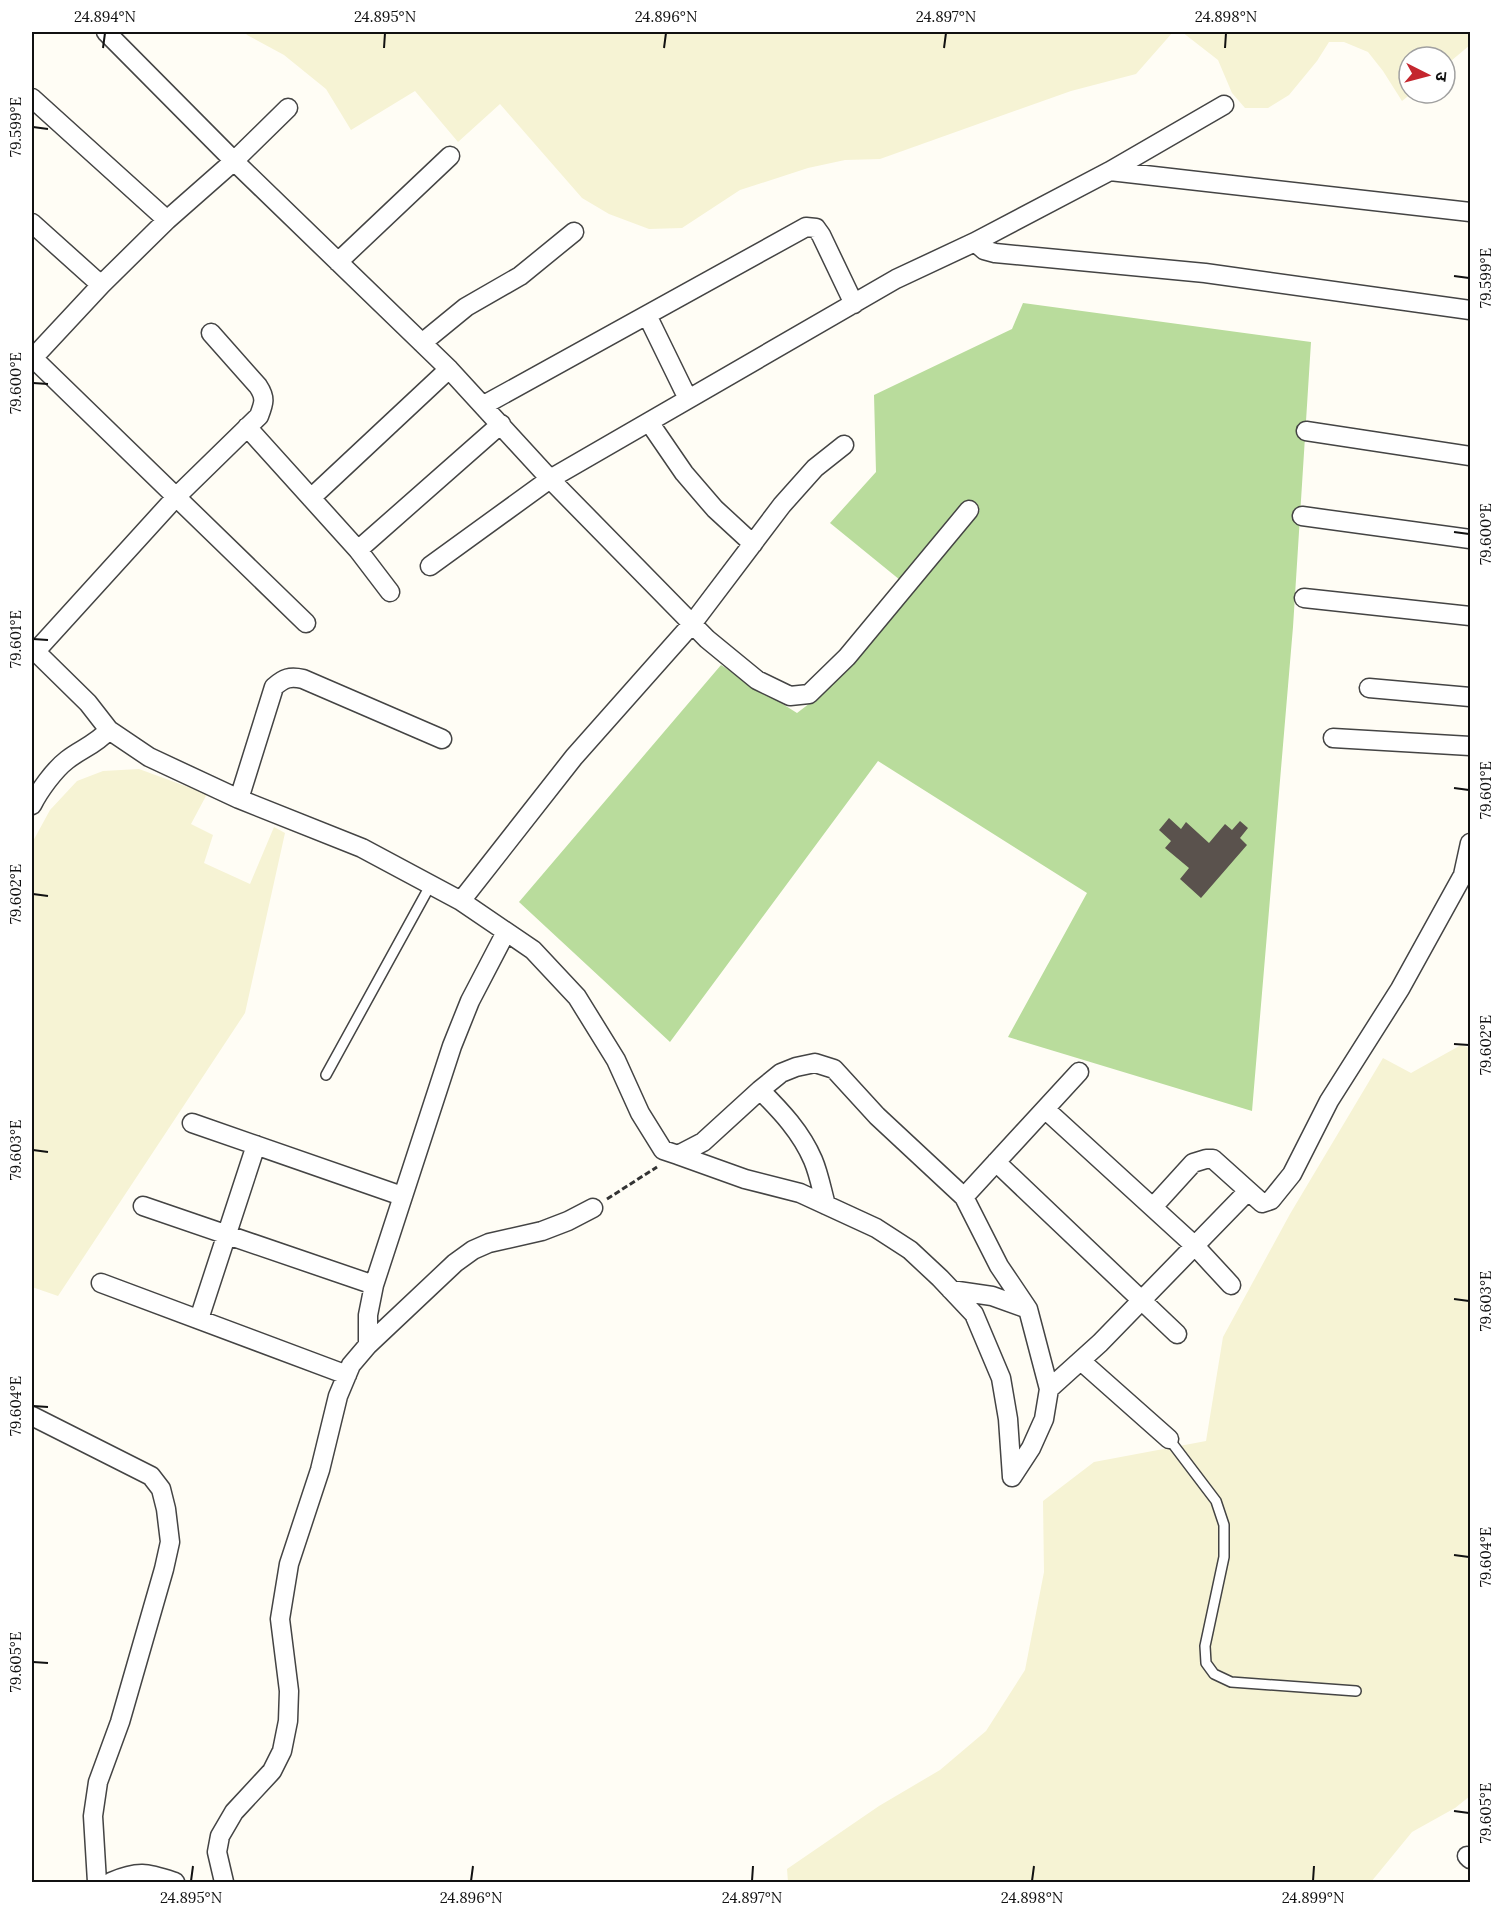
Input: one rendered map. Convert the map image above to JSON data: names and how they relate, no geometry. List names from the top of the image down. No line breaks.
{"north":"right","coordinates":["24.894°N","24.895°N","24.896°N","24.897°N","24.898°N","79.599°E","79.600°E","79.601°E","79.602°E","79.603°E","79.604°E","79.605°E","24.899°N"]}
